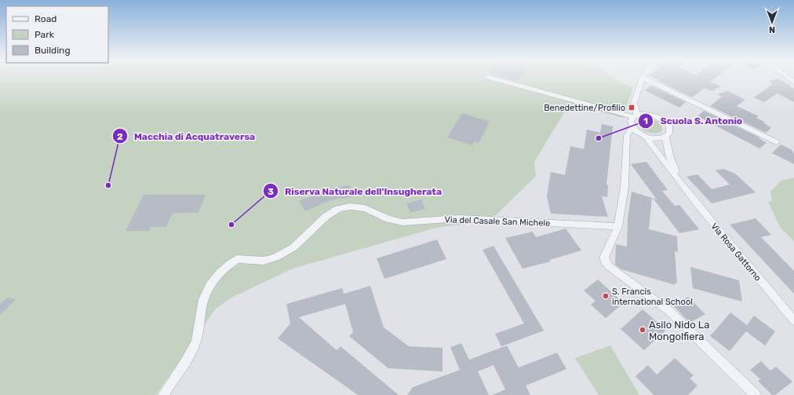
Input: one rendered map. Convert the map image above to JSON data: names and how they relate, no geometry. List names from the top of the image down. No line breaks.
{"streets":{"street":["Via del Casale San Michele","Via Rosa Gattorno"]},"places":{"transit":["Benedettine/Profilio"],"other":["Scuola S. Antonio","Macchia di Acquatraversa","Riserva Naturale dell'Insugherata","S. Francis international School","Asilo Nido La Mongolfiera"]},"legend":["Road","Park","Building"],"north":"bottom"}
